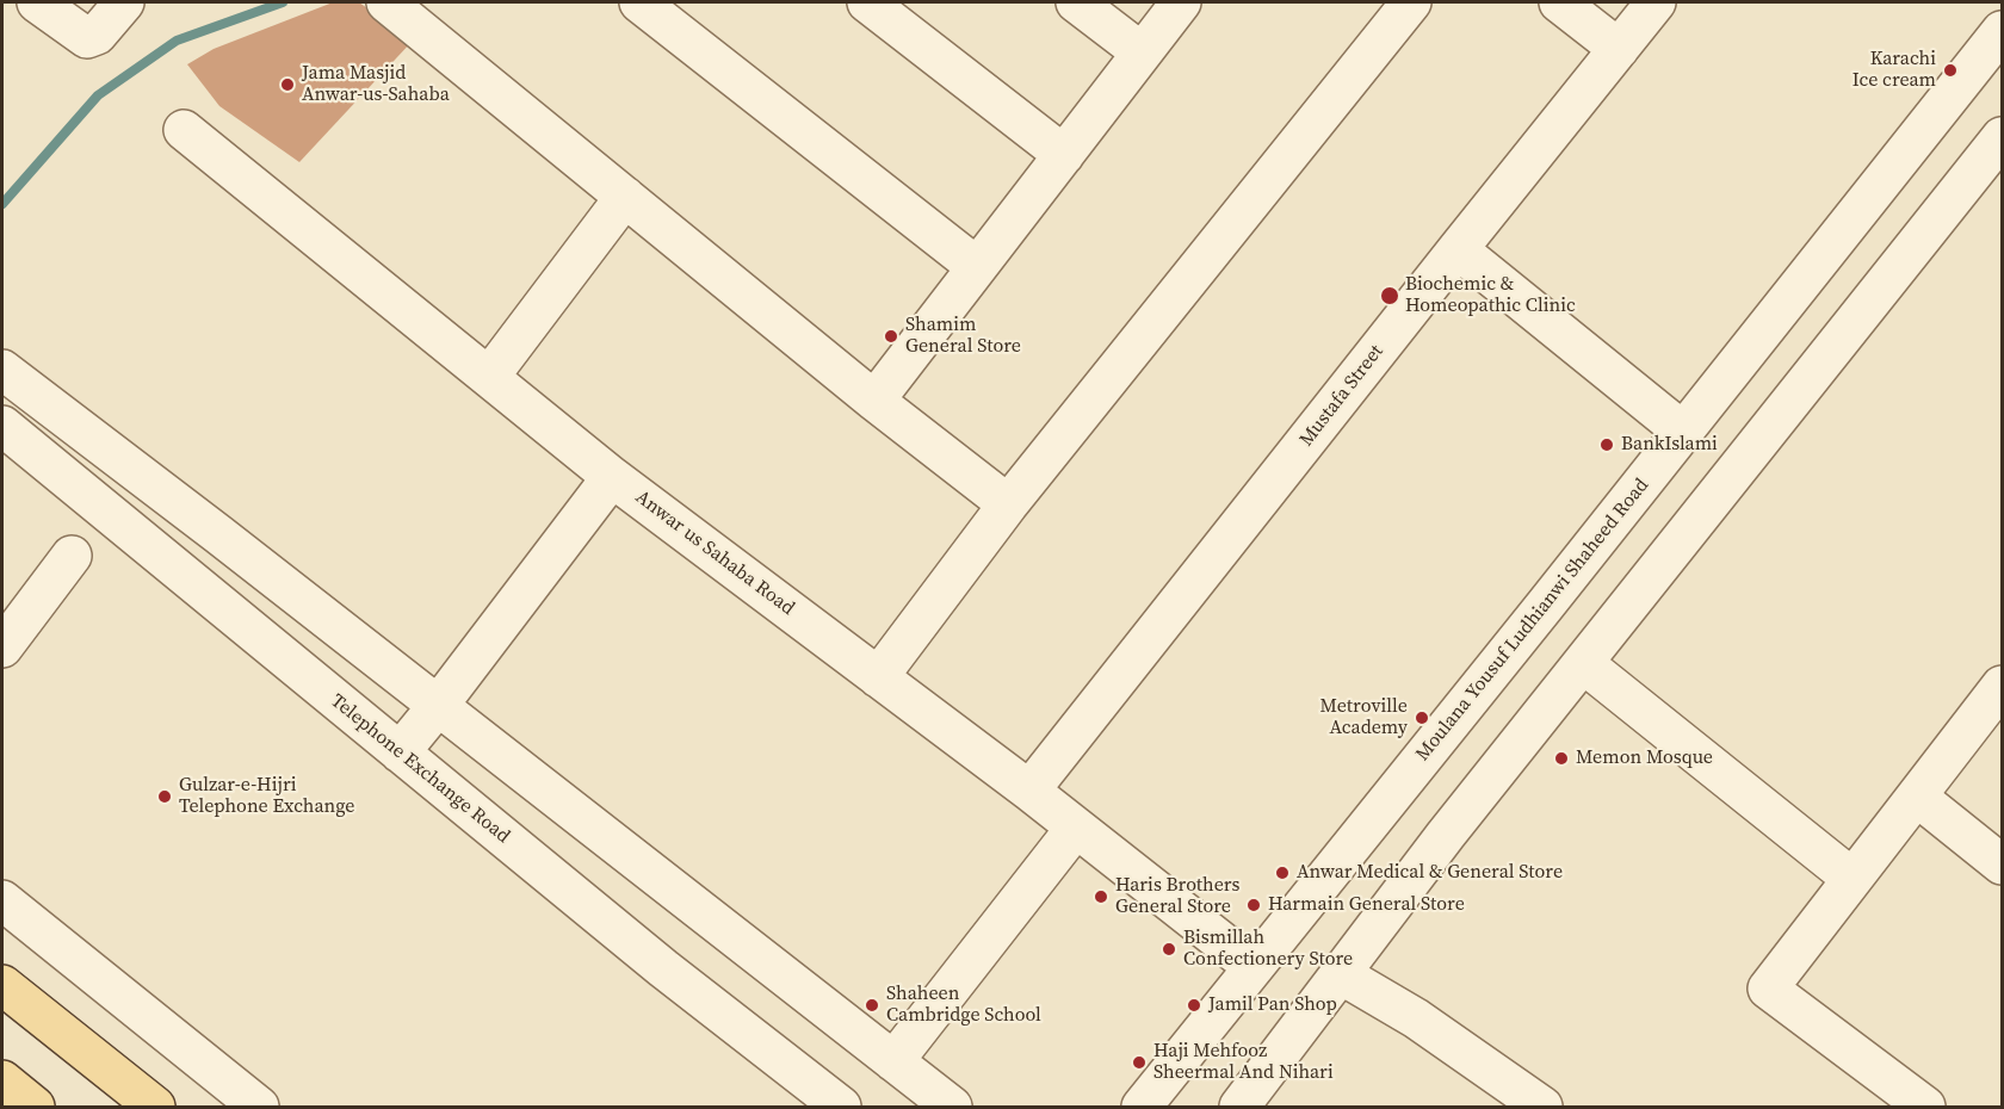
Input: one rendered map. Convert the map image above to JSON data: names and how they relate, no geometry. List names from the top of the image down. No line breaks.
{"streets":{"street":["Mustafa Street","Anwar us Sahaba Road","Moulana Yousuf Ludhianwi Shaheed Road","Telephone Exchange Road"]},"crossings":[["Mustafa Street","Anwar us Sahaba Road"],["Anwar us Sahaba Road","Moulana Yousuf Ludhianwi Shaheed Road"]],"places":["Karachi Ice cream","Jama Masjid Anwar-us-Sahaba","Biochemic & Homeopathic Clinic","Shamim General Store","BankIslami","Metroville Academy","Memon Mosque","Gulzar-e-Hijri Telephone Exchange","Anwar Medical & General Store","Haris Brothers General Store","Harmain General Store","Bismillah Confectionery Store","Shaheen Cambridge School","Jamil Pan Shop","Haji Mehfooz Sheermal And Nihari"]}
